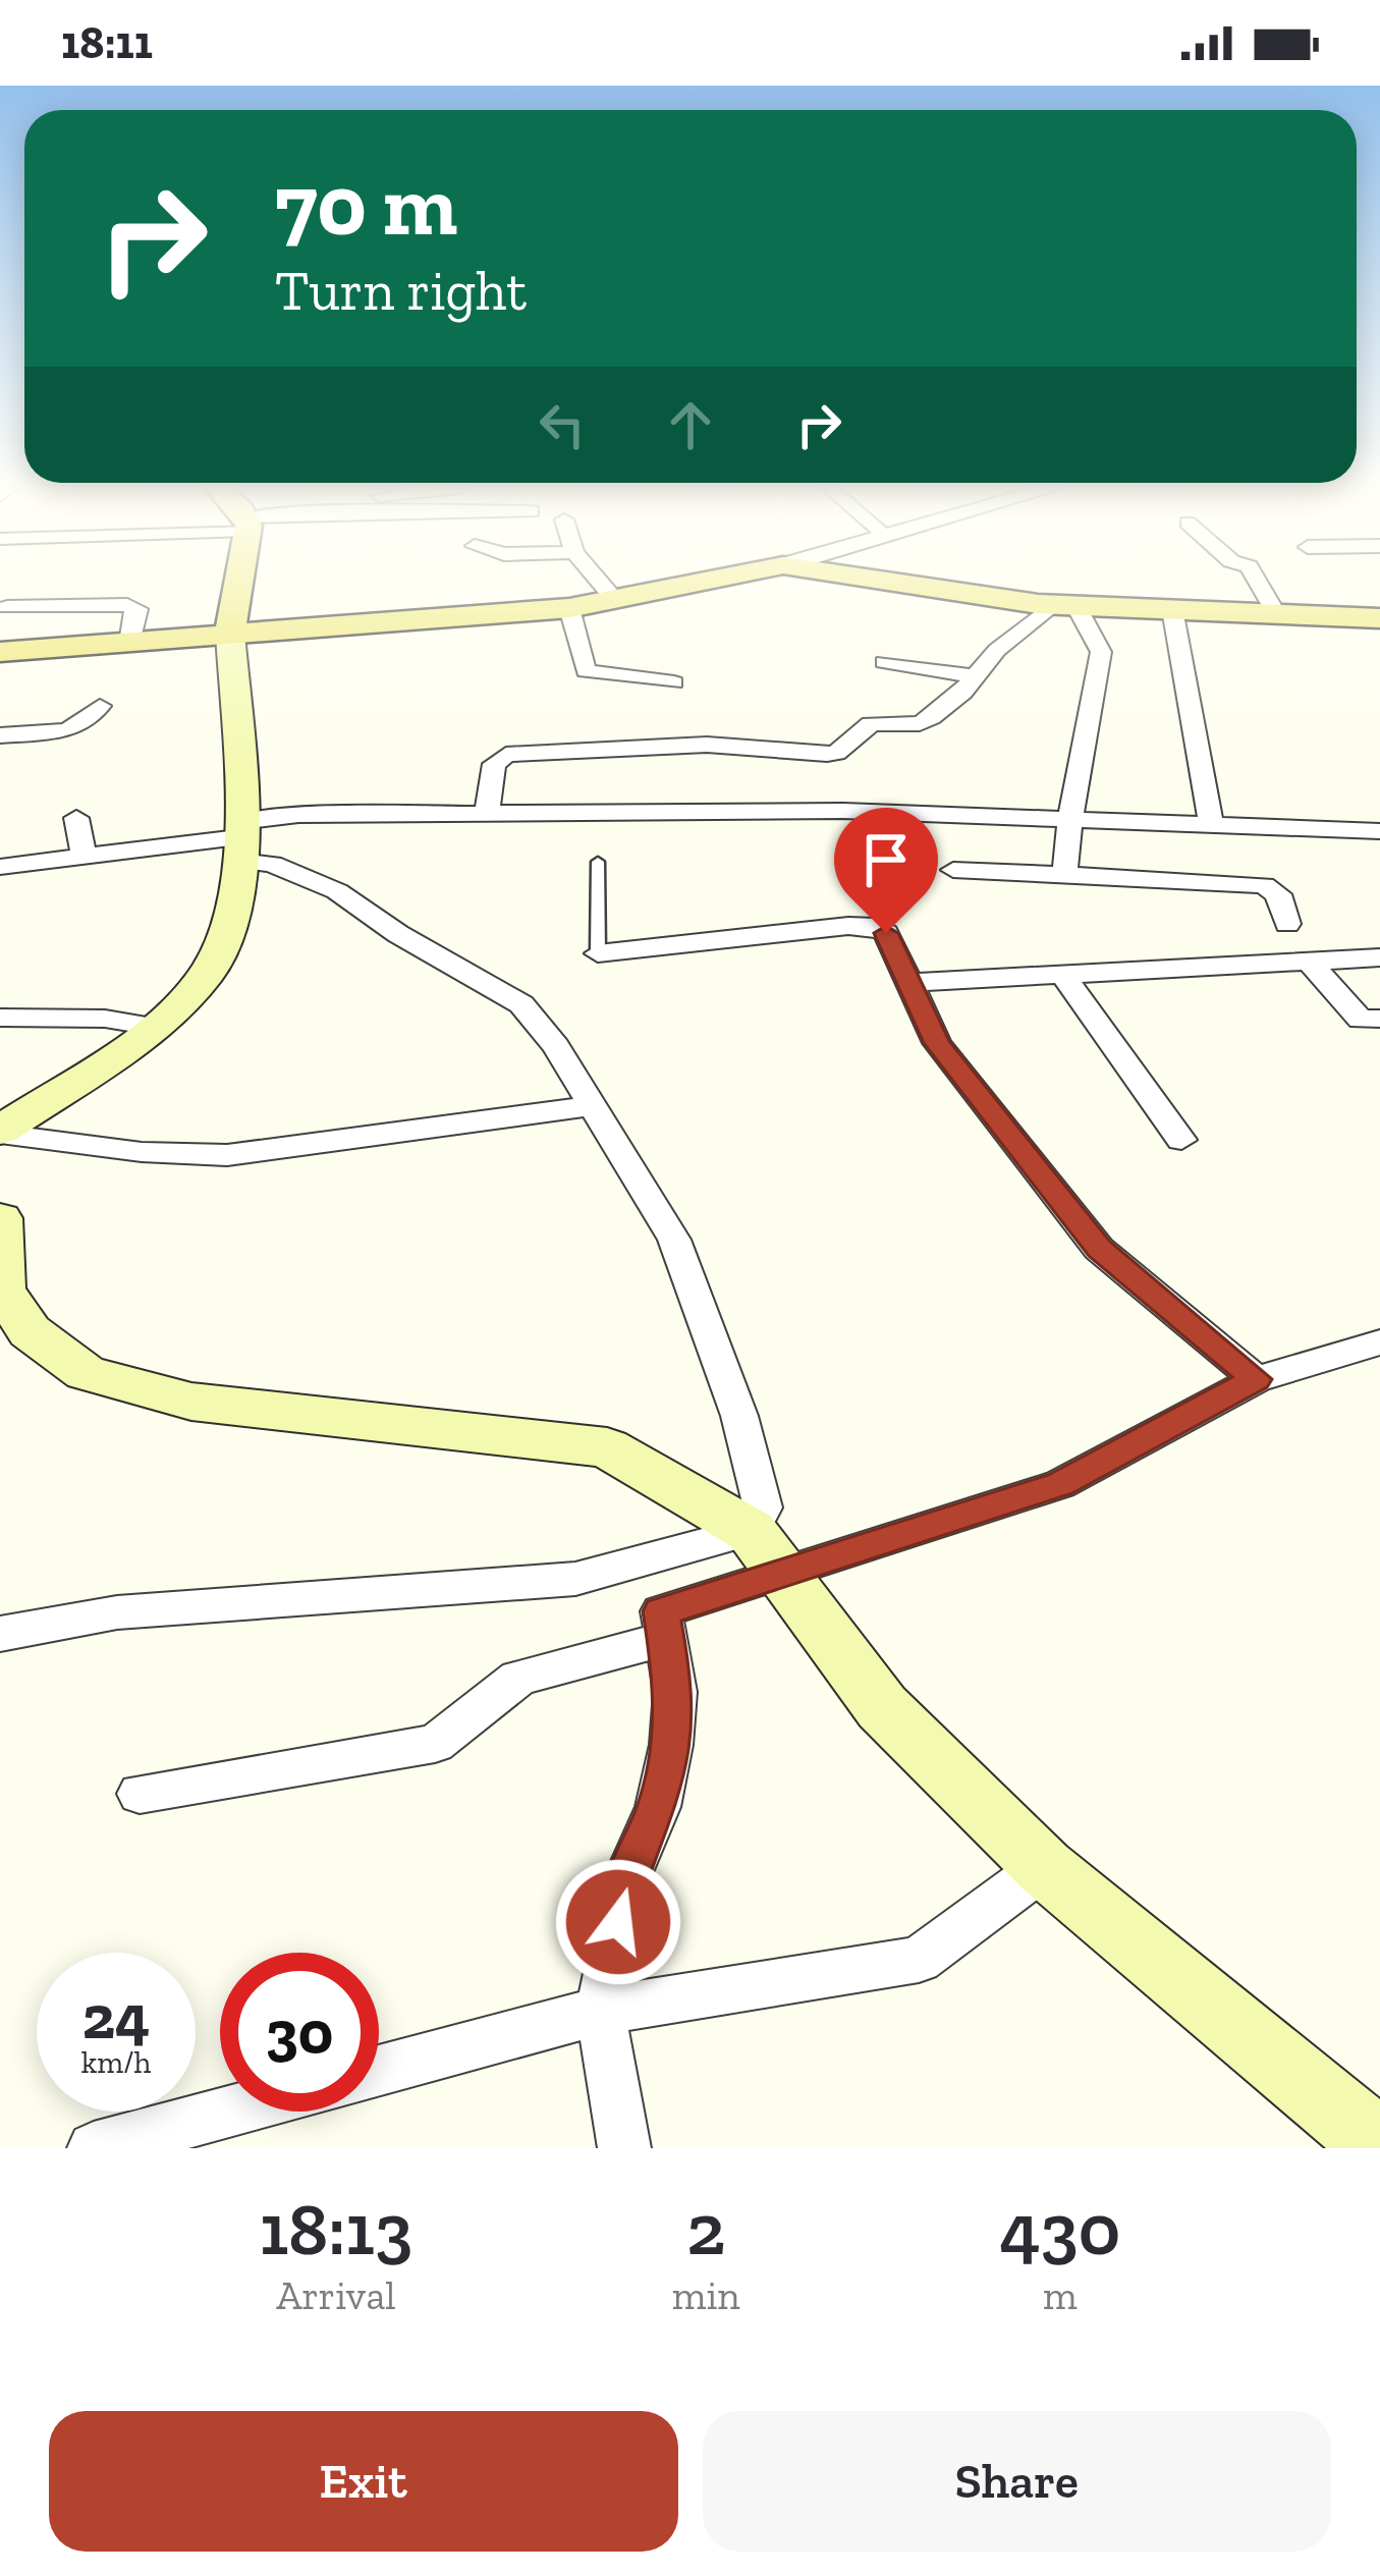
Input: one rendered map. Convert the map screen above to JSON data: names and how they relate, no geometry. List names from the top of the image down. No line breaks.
{"page":{"status":"18:11","turn":["70 m","Turn right"],"speed":"24 km/h","limit":"30","eta":["18:13","Arrival","2","min","430","m"],"buttons":["Exit","Share"]}}
